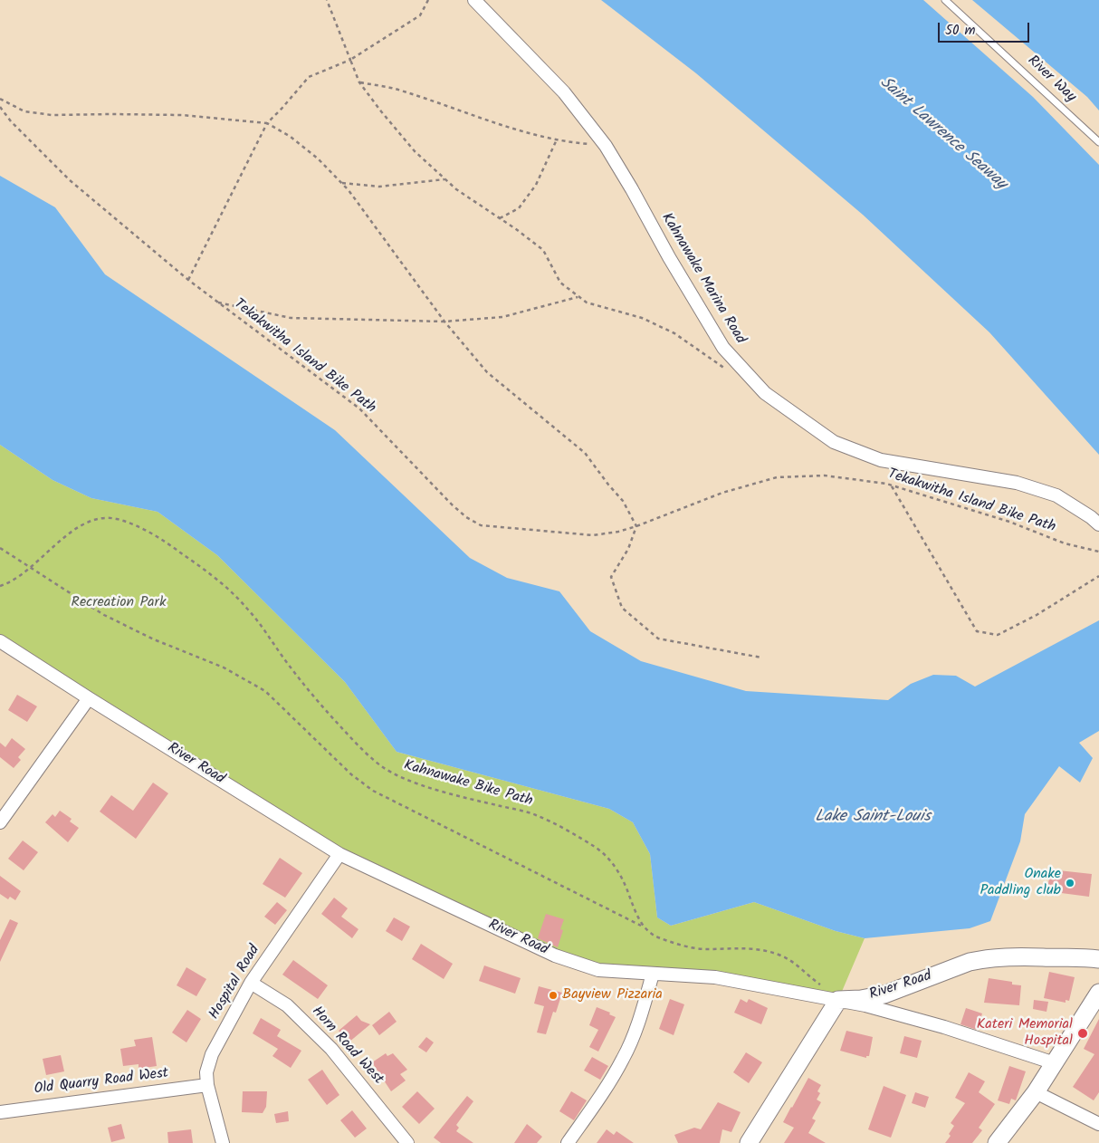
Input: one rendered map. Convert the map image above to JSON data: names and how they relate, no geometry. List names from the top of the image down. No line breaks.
{"streets":{"street":["Kahnawake Marina Road","River Road","Hospital Road","Horn Road West","Old Quarry Road West"],"lane":["River Way"],"path":["Tekakwitha Island Bike Path","Kahnawake Bike Path"]},"crossings":[["River Road","Hospital Road"],["Hospital Road","Horn Road West"],["Hospital Road","Old Quarry Road West"]],"water":["Saint Lawrence Seaway","Lake Saint-Louis"],"parks":["Recreation Park"],"places":["Onake Paddling club","Bayview Pizzaria","Kateri Memorial Hospital"],"scale_bar":"50 m"}
